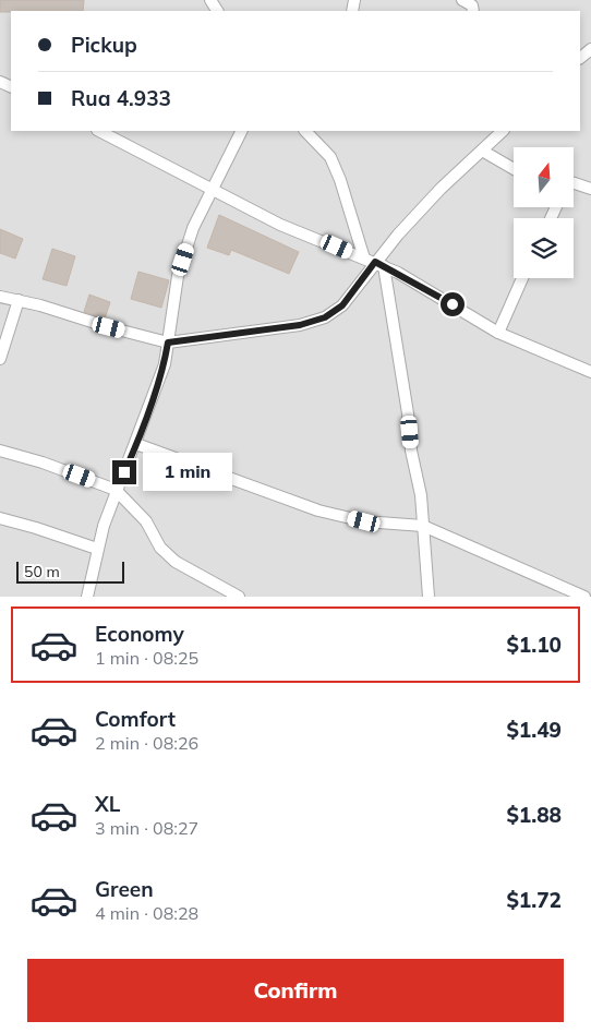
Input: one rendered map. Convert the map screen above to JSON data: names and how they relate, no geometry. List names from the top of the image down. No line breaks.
{"scale_bar":"50 m","north":"top","page":{"banner":["Pickup","Rua 4.933"],"bubble":"1 min","scale":"50 m","list":[{"name":"Economy","note":"1 min · 08:25","value":"$1.10"},{"name":"Comfort","note":"2 min · 08:26","value":"$1.49"},{"name":"XL","note":"3 min · 08:27","value":"$1.88"},{"name":"Green","note":"4 min · 08:28","value":"$1.72"}],"buttons":"Confirm"}}
